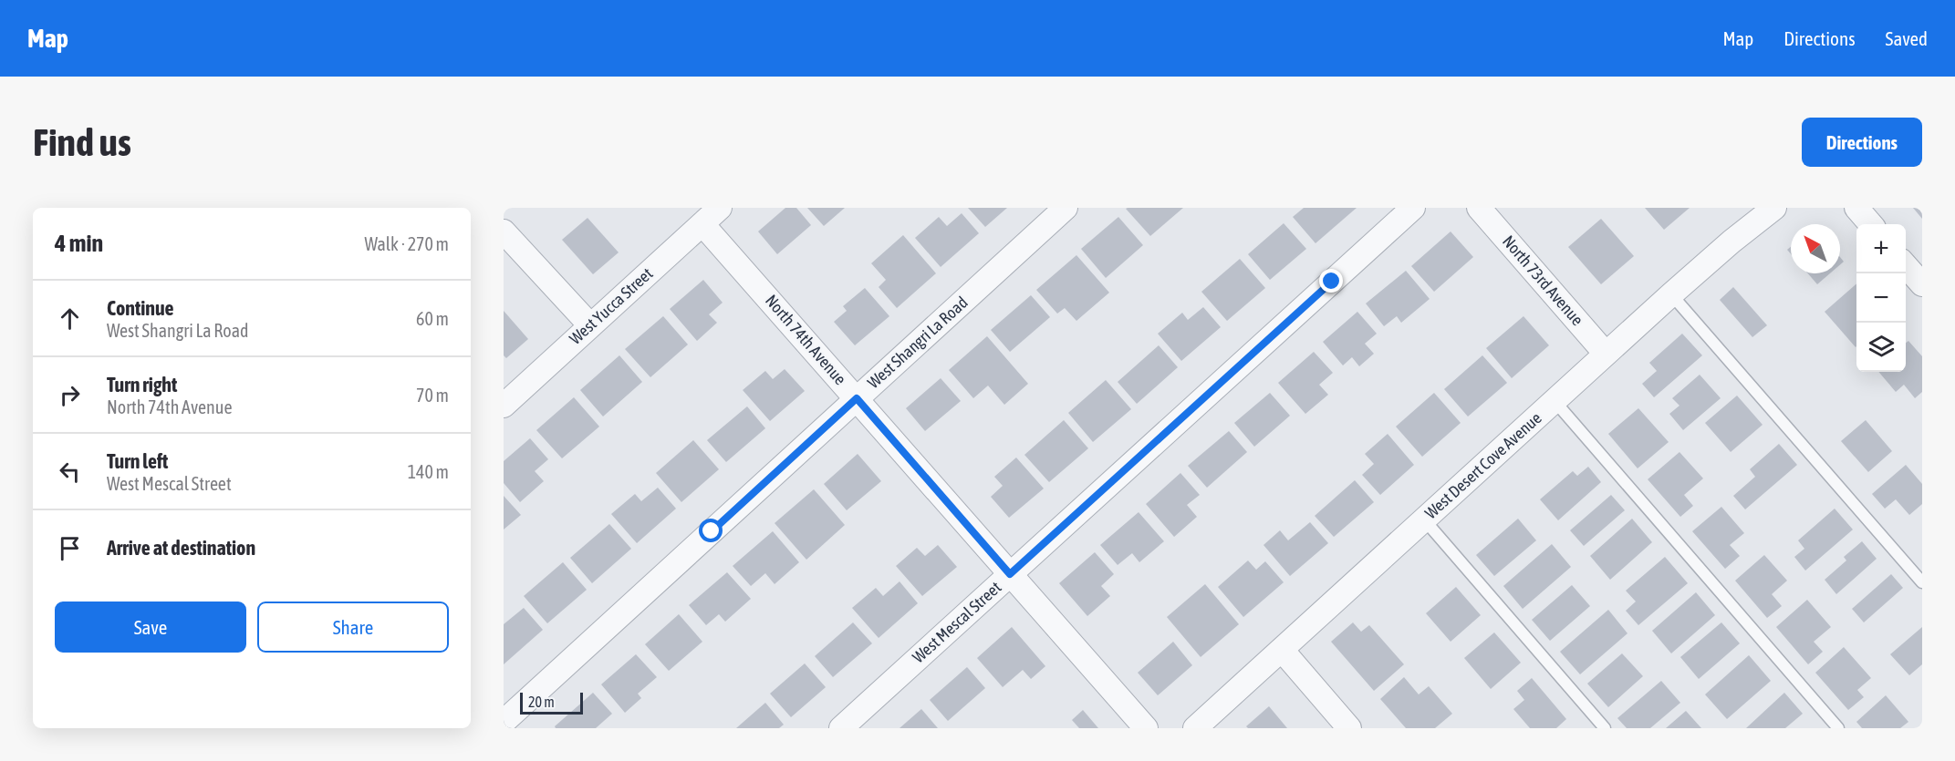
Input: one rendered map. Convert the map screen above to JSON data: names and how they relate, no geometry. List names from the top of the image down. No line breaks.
{"streets":{"street":["North 73rd Avenue","West Yucca Street","North 74th Avenue","West Shangri La Road","West Desert Cove Avenue","West Mescal Street"]},"crossings":[["North 73rd Avenue","West Desert Cove Avenue"],["West Yucca Street","North 74th Avenue"],["North 74th Avenue","West Shangri La Road"],["North 74th Avenue","West Mescal Street"]],"scale_bar":"20 m","north":"top left","page":{"header":"Map","nav":["Map","Directions","Saved"],"buttons":["Directions",["Save","Share"]],"title":"Find us","heading":["4 min","Walk · 270 m"],"map_buttons":["+","−"],"list":[["Continue","West Shangri La Road","60 m"],["Turn right","North 74th Avenue","70 m"],["Turn left","West Mescal Street","140 m"],"Arrive at destination"],"scale":"20 m"}}
